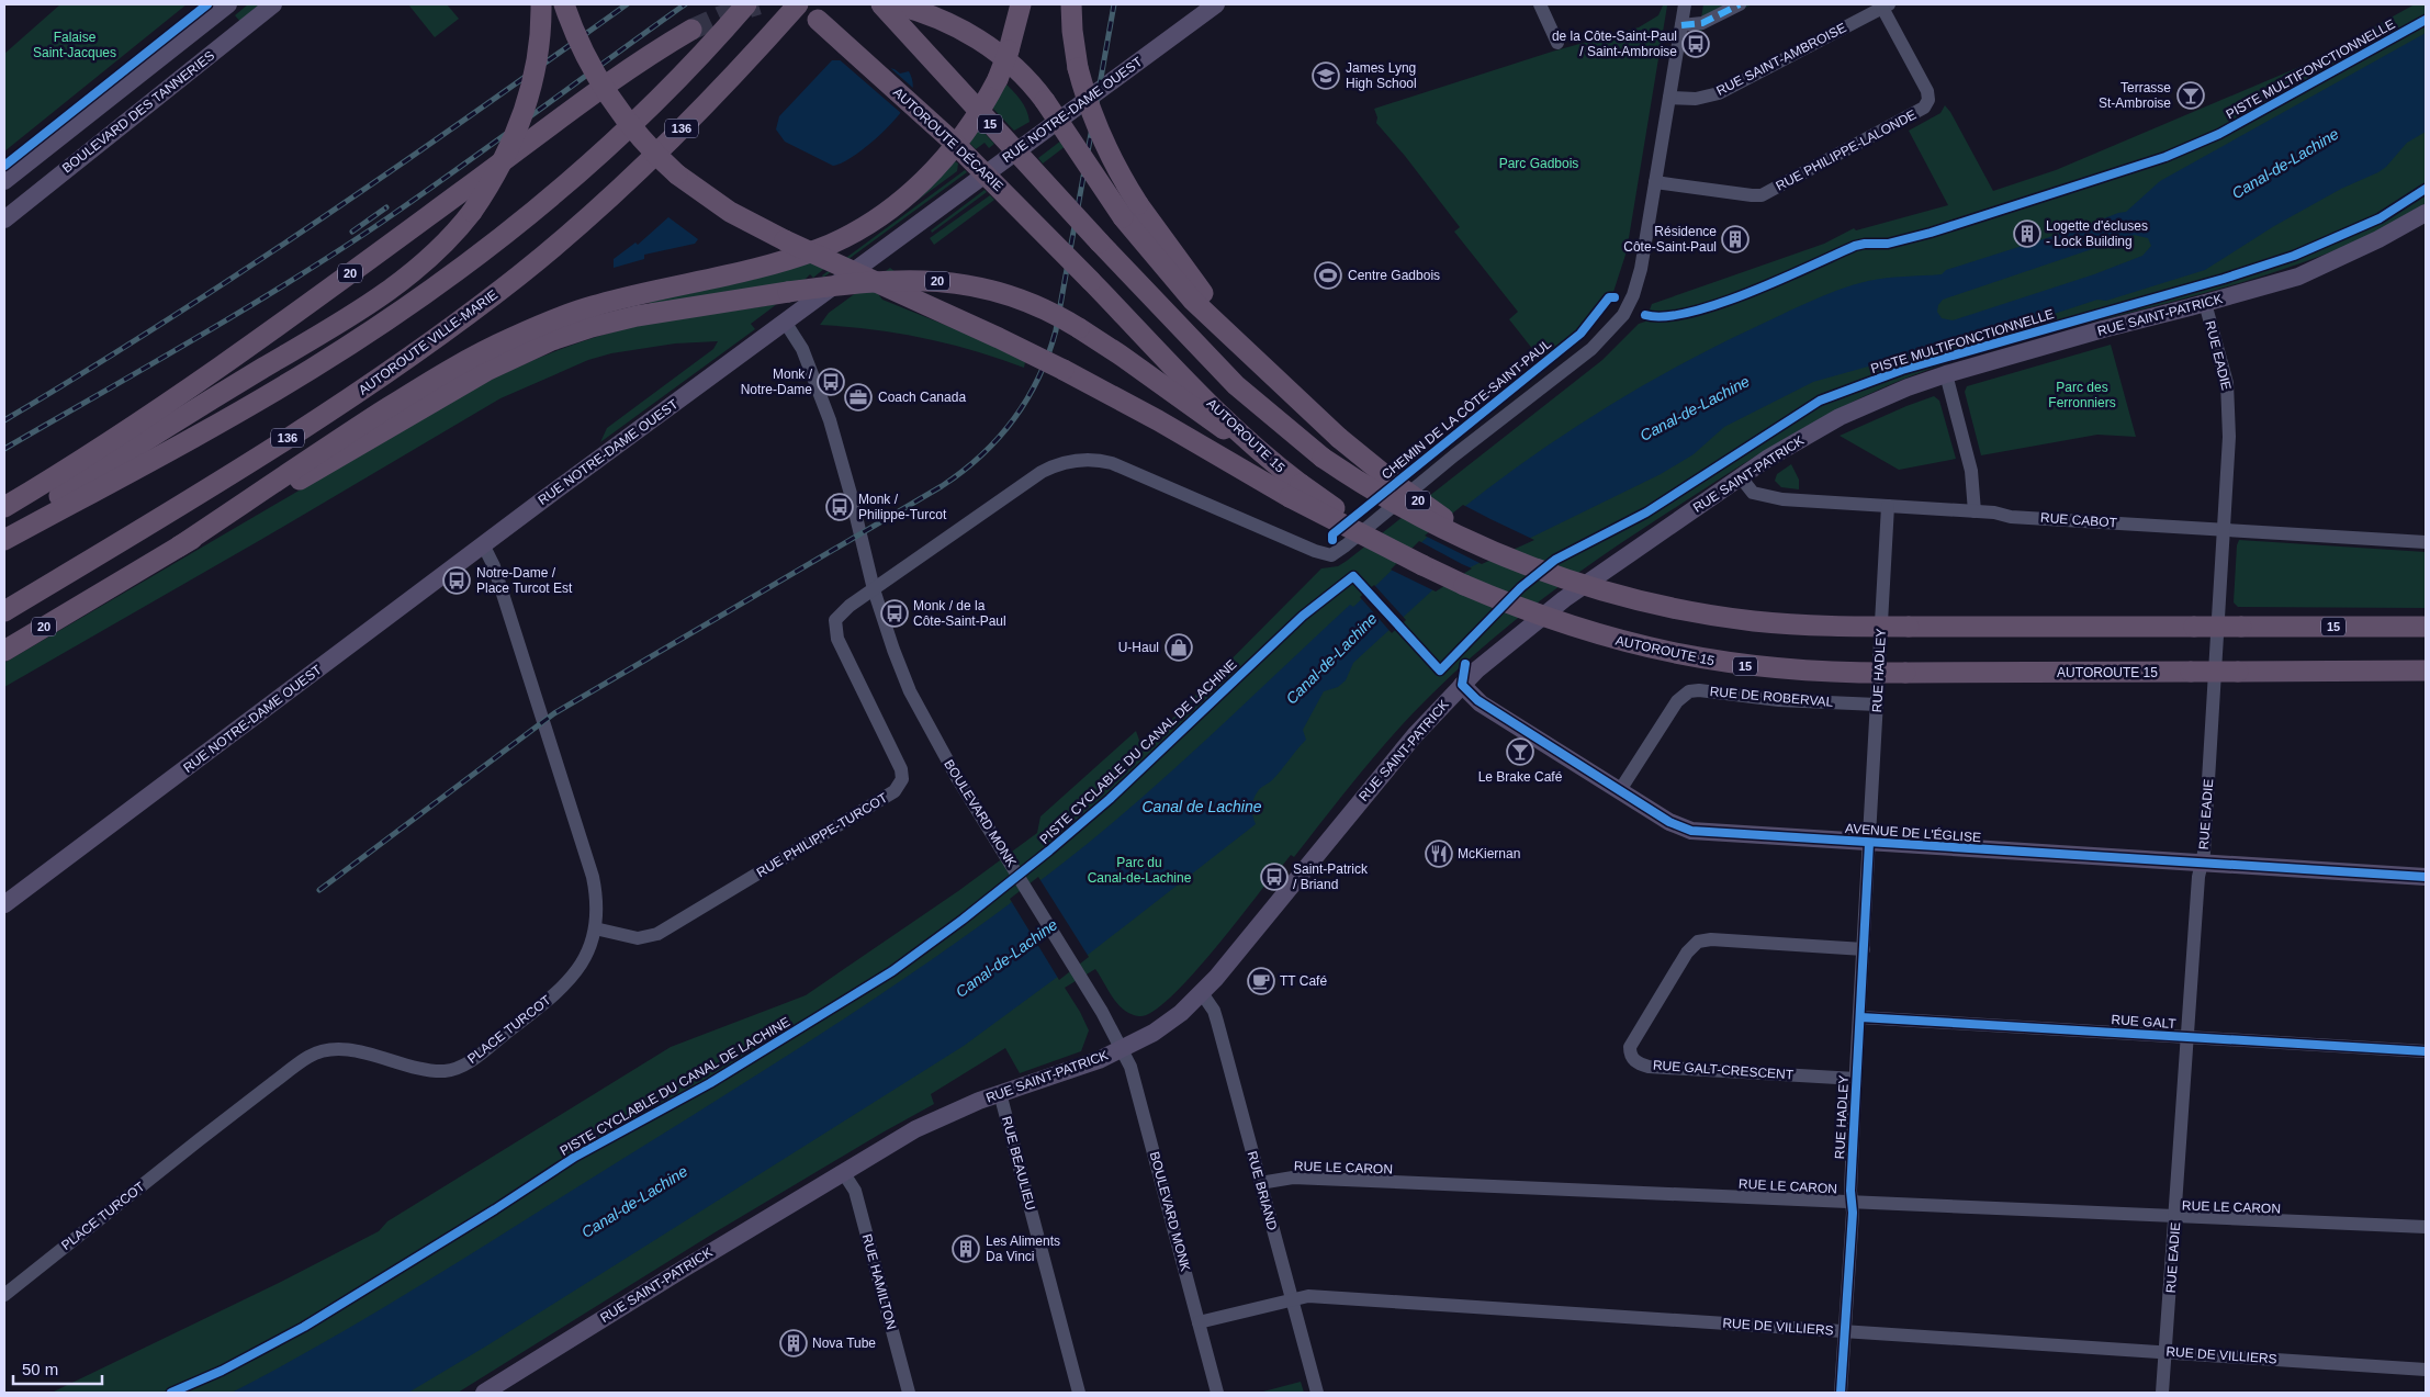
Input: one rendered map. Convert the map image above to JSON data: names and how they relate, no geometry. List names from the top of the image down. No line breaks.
{"streets":{"highway":["15","136","AUTOROUTE DÉCARIE","20","AUTOROUTE VILLE-MARIE","AUTOROUTE 15"],"main road":["RUE NOTRE-DAME OUEST","BOULEVARD DES TANNERIES","RUE SAINT-PATRICK","AVENUE DE L'ÉGLISE"],"street":["RUE SAINT-AMBROISE","RUE PHILIPPE-LALONDE","RUE EADIE","CHEMIN DE LA CÔTE-SAINT-PAUL","RUE CABOT","RUE HADLEY","RUE DE ROBERVAL","BOULEVARD MONK","RUE PHILIPPE-TURCOT","RUE GALT","PLACE TURCOT","RUE GALT-CRESCENT","RUE BEAULIEU","RUE LE CARON","RUE BRIAND","RUE HAMILTON","RUE DE VILLIERS"],"cycle path":["PISTE MULTIFONCTIONNELLE"]},"crossings":[["RUE SAINT-AMBROISE","RUE PHILIPPE-LALONDE"],["RUE SAINT-AMBROISE","CHEMIN DE LA CÔTE-SAINT-PAUL"],["RUE NOTRE-DAME OUEST","BOULEVARD MONK"],["RUE NOTRE-DAME OUEST","PLACE TURCOT"],["15","20"],["AUTOROUTE DÉCARIE","AUTOROUTE VILLE-MARIE"],["AUTOROUTE DÉCARIE","AUTOROUTE 15"],["RUE PHILIPPE-LALONDE","CHEMIN DE LA CÔTE-SAINT-PAUL"],["20","AUTOROUTE 15"],["RUE SAINT-PATRICK","RUE EADIE"],["RUE SAINT-PATRICK","RUE CABOT"],["RUE SAINT-PATRICK","BOULEVARD MONK"],["RUE SAINT-PATRICK","AVENUE DE L'ÉGLISE"],["RUE SAINT-PATRICK","RUE BEAULIEU"],["RUE SAINT-PATRICK","RUE BRIAND"],["RUE SAINT-PATRICK","RUE HAMILTON"],["RUE EADIE","RUE CABOT"],["RUE EADIE","AVENUE DE L'ÉGLISE"],["RUE EADIE","RUE GALT"],["RUE EADIE","RUE LE CARON"],["RUE EADIE","RUE DE VILLIERS"],["CHEMIN DE LA CÔTE-SAINT-PAUL","BOULEVARD MONK"],["CHEMIN DE LA CÔTE-SAINT-PAUL","RUE PHILIPPE-TURCOT"],["RUE CABOT","RUE HADLEY"],["RUE HADLEY","RUE DE ROBERVAL"],["RUE HADLEY","AVENUE DE L'ÉGLISE"],["RUE HADLEY","RUE GALT"],["RUE HADLEY","RUE GALT-CRESCENT"],["RUE HADLEY","RUE LE CARON"],["RUE HADLEY","RUE DE VILLIERS"],["RUE DE ROBERVAL","AVENUE DE L'ÉGLISE"],["BOULEVARD MONK","RUE PHILIPPE-TURCOT"],["BOULEVARD MONK","RUE DE VILLIERS"],["RUE PHILIPPE-TURCOT","PLACE TURCOT"],["RUE LE CARON","RUE BRIAND"],["RUE BRIAND","RUE DE VILLIERS"]],"water":["Canal-de-Lachine","Canal de Lachine"],"parks":["Falaise Saint-Jacques","Parc Gadbois","Parc des Ferronniers","Parc du Canal-de-Lachine"],"places":{"bus stop":["de la Côte-Saint-Paul / Saint-Ambroise","Monk / Notre-Dame","Monk / Philippe-Turcot","Notre-Dame / Place Turcot Est","Monk / de la Côte-Saint-Paul","Saint-Patrick / Briand"],"school or university":["James Lyng High School"],"bar":["Terrasse St-Ambroise","Le Brake Café"],"building":["Logette d'écluses - Lock Building","Résidence Côte-Saint-Paul","Les Aliments Da Vinci","Nova Tube"],"sports":["Centre Gadbois"],"office":["Coach Canada"],"shop":["U-Haul"],"restaurant":["McKiernan"],"cafe":["TT Café"]},"scale_bar":"50 m"}
